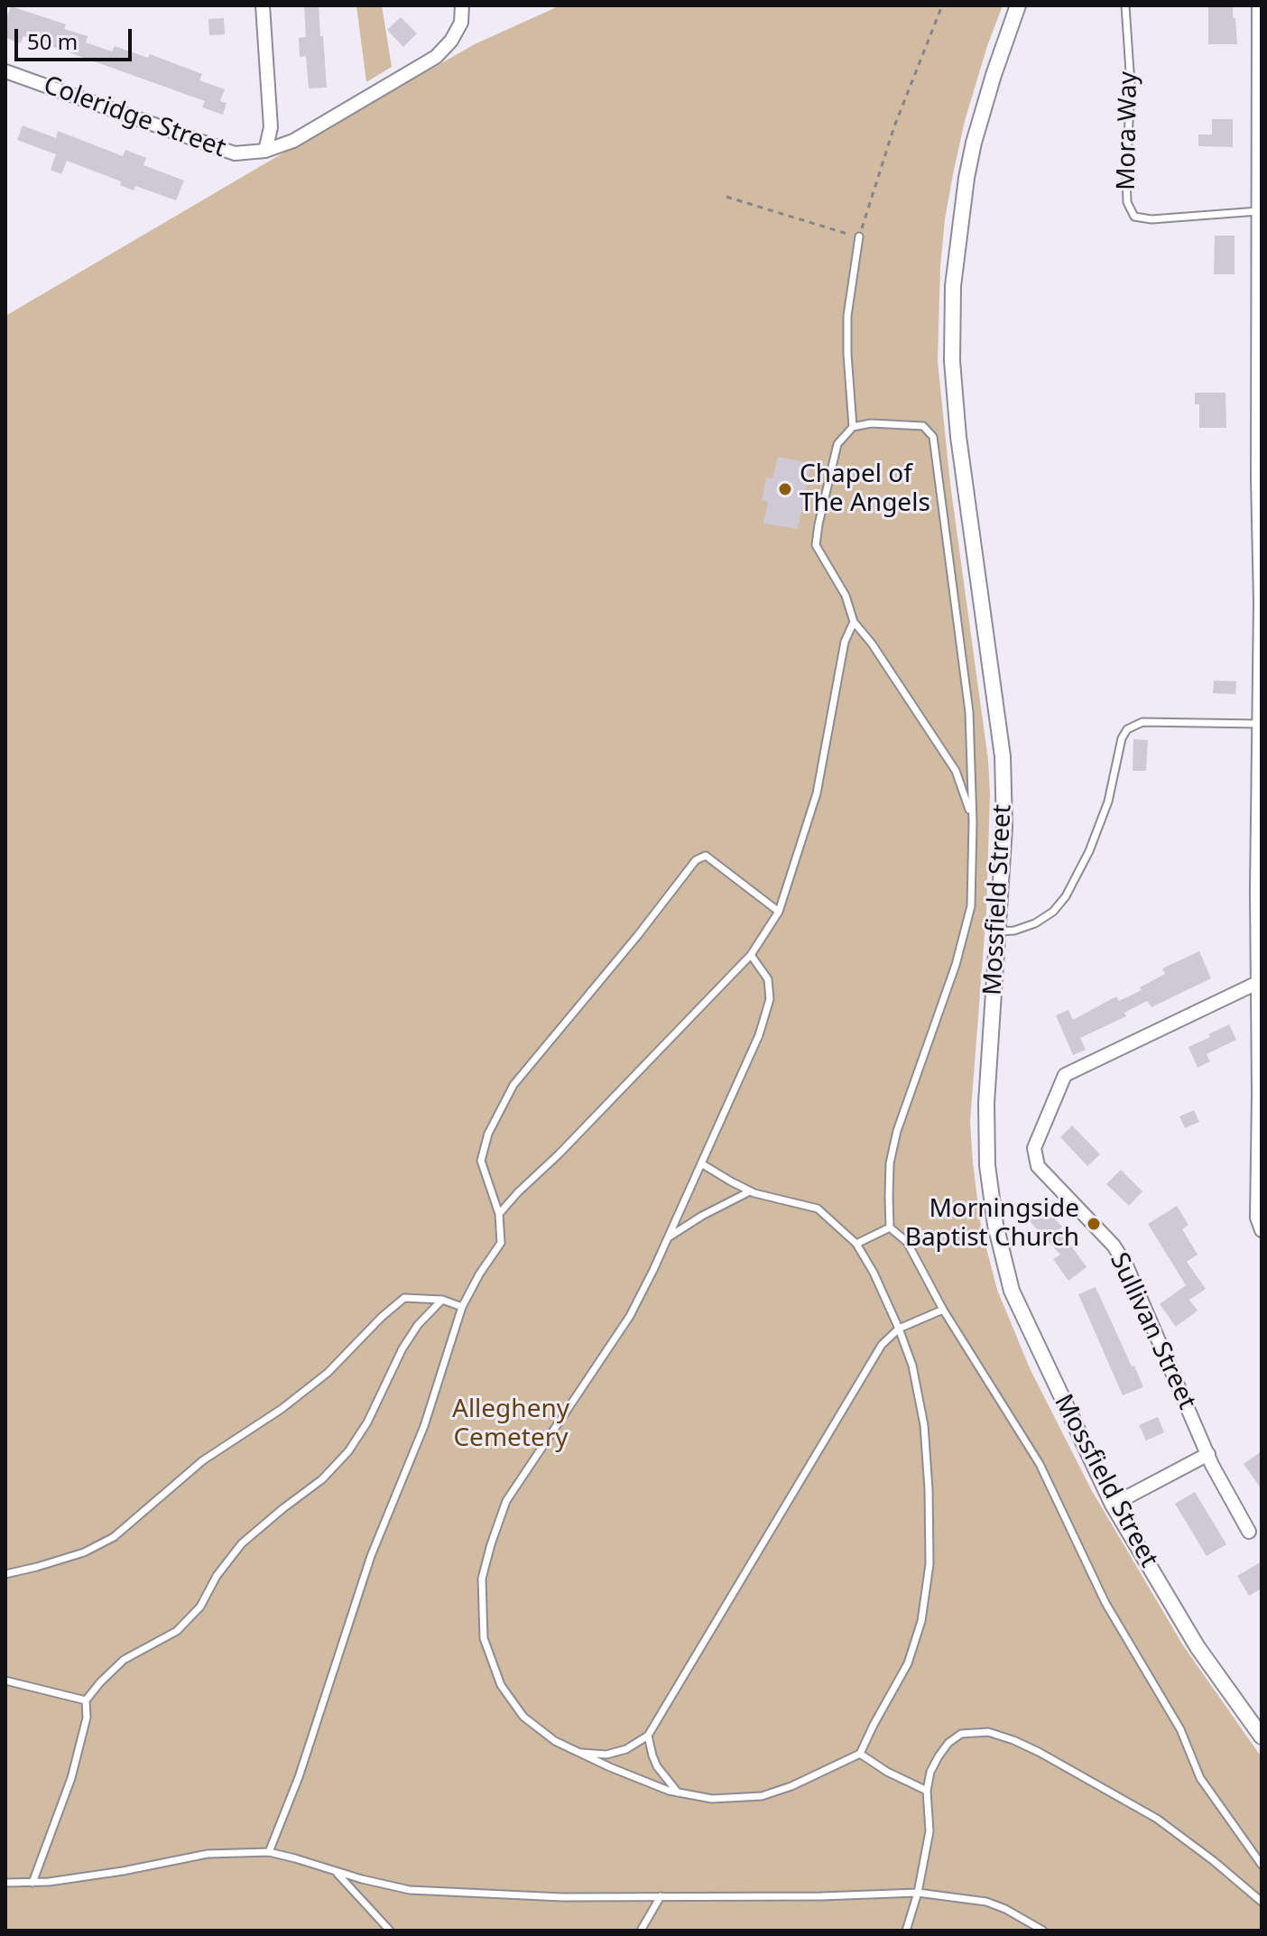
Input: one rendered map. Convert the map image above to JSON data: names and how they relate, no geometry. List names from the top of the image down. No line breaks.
{"streets":{"street":["Coleridge Street","Mossfield Street","Sullivan Street"],"lane":["Mora Way"]},"parks":["Allegheny Cemetery"],"places":["Chapel of The Angels","Morningside Baptist Church"],"scale_bar":"50 m"}
